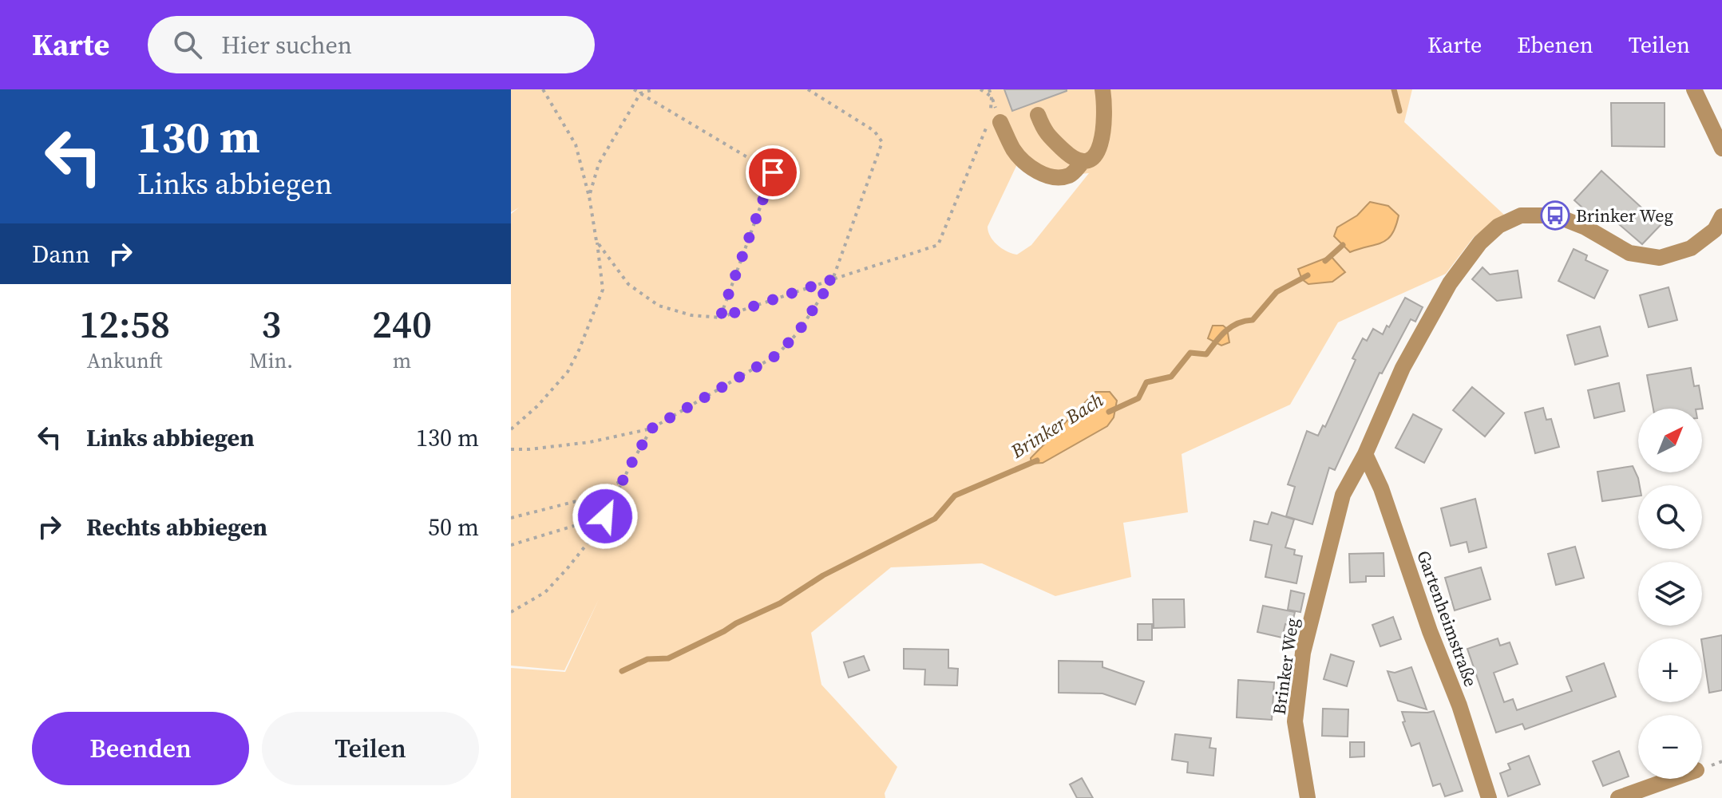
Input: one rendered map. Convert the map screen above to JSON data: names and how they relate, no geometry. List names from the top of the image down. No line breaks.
{"streets":{"street":["Gartenheimstraße","Brinker Weg"]},"crossings":[["Gartenheimstraße","Brinker Weg"]],"water":["Brinker Bach"],"places":{"bus stop":["Brinker Weg"]},"north":"top right","page":{"header":"Karte","search":"Hier suchen","nav":["Karte","Ebenen","Teilen"],"turn":["130 m","Links abbiegen"],"then":"Dann","eta":["12:58","Ankunft","3","Min.","240","m"],"list":[{"name":"Links abbiegen","value":"130 m"},{"name":"Rechts abbiegen","value":"50 m"}],"map_buttons":["+","−"],"buttons":["Beenden","Teilen"]}}
